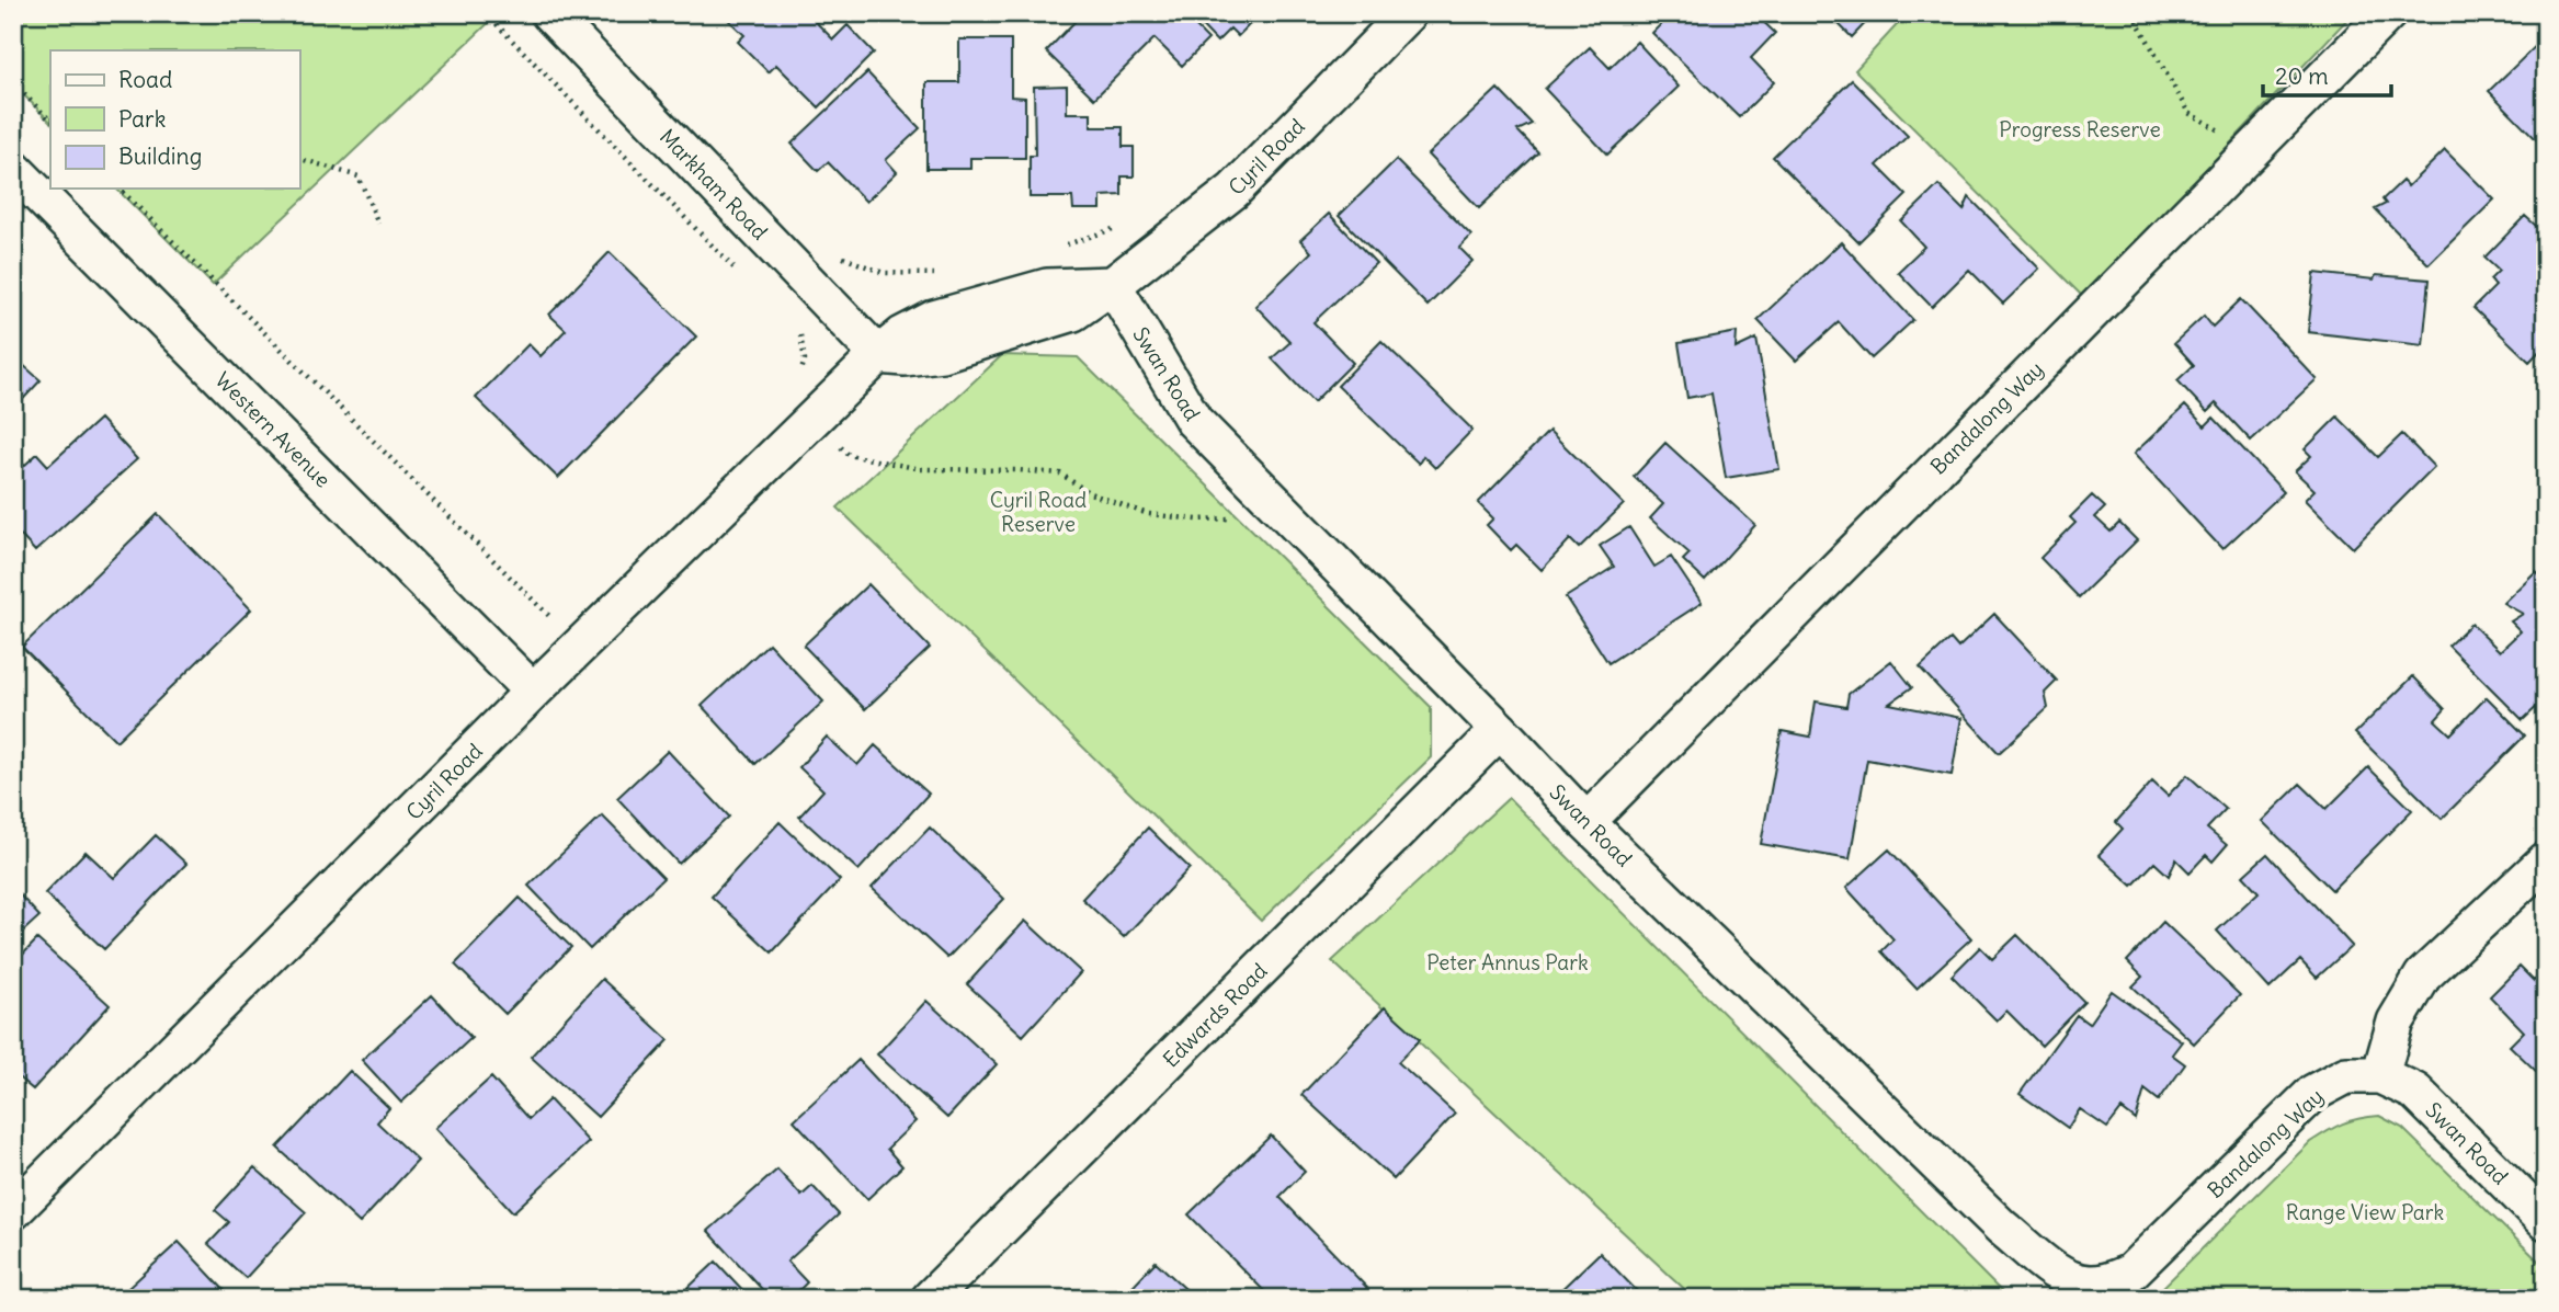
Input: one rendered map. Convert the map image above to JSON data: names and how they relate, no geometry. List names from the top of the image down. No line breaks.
{"streets":{"street":["Cyril Road","Markham Road","Swan Road","Bandalong Way","Western Avenue","Edwards Road"]},"crossings":[["Cyril Road","Markham Road"],["Cyril Road","Swan Road"],["Cyril Road","Western Avenue"],["Swan Road","Bandalong Way"],["Swan Road","Edwards Road"]],"parks":["Progress Reserve","Cyril Road Reserve","Peter Annus Park","Range View Park"],"legend":["Road","Park","Building"],"scale_bar":"20 m"}
